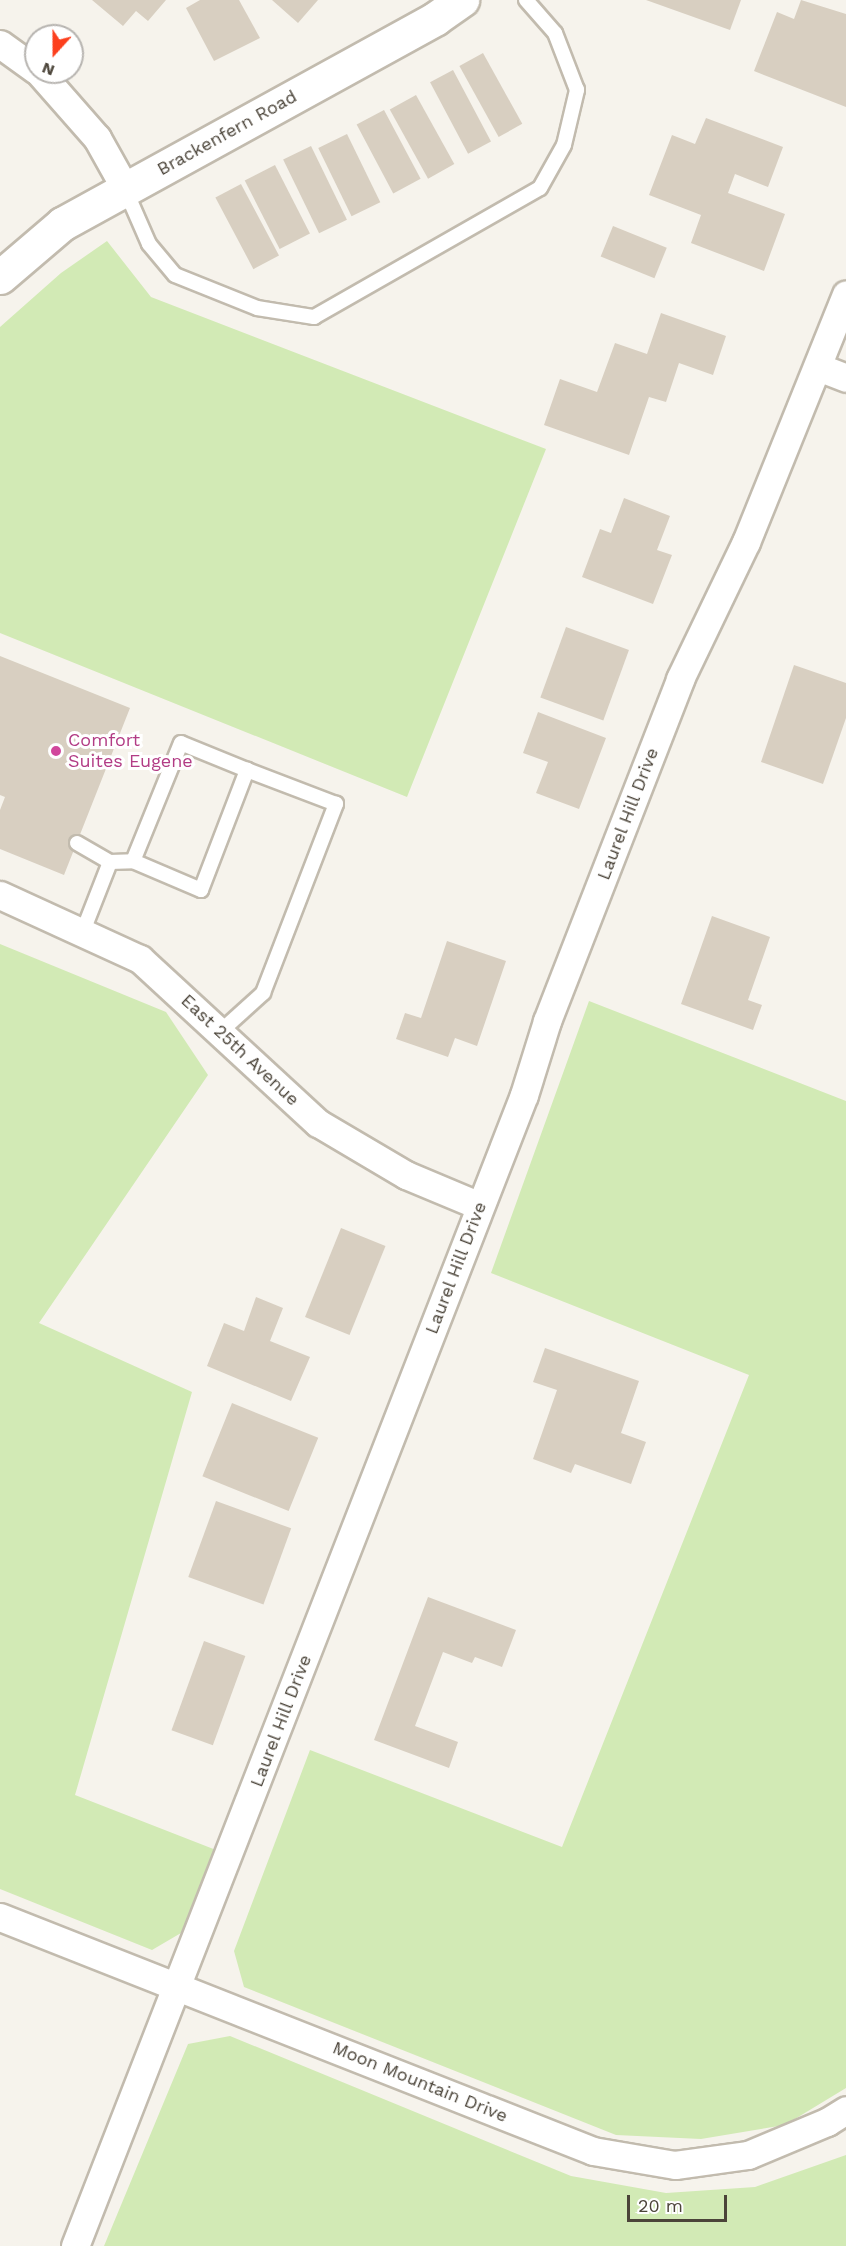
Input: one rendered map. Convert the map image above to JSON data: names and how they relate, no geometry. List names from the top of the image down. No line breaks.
{"streets":{"street":["Brackenfern Road","Laurel Hill Drive","East 25th Avenue","Moon Mountain Drive"]},"crossings":[["Laurel Hill Drive","East 25th Avenue"],["Laurel Hill Drive","Moon Mountain Drive"]],"places":["Comfort Suites Eugene"],"scale_bar":"20 m","north":"bottom"}
